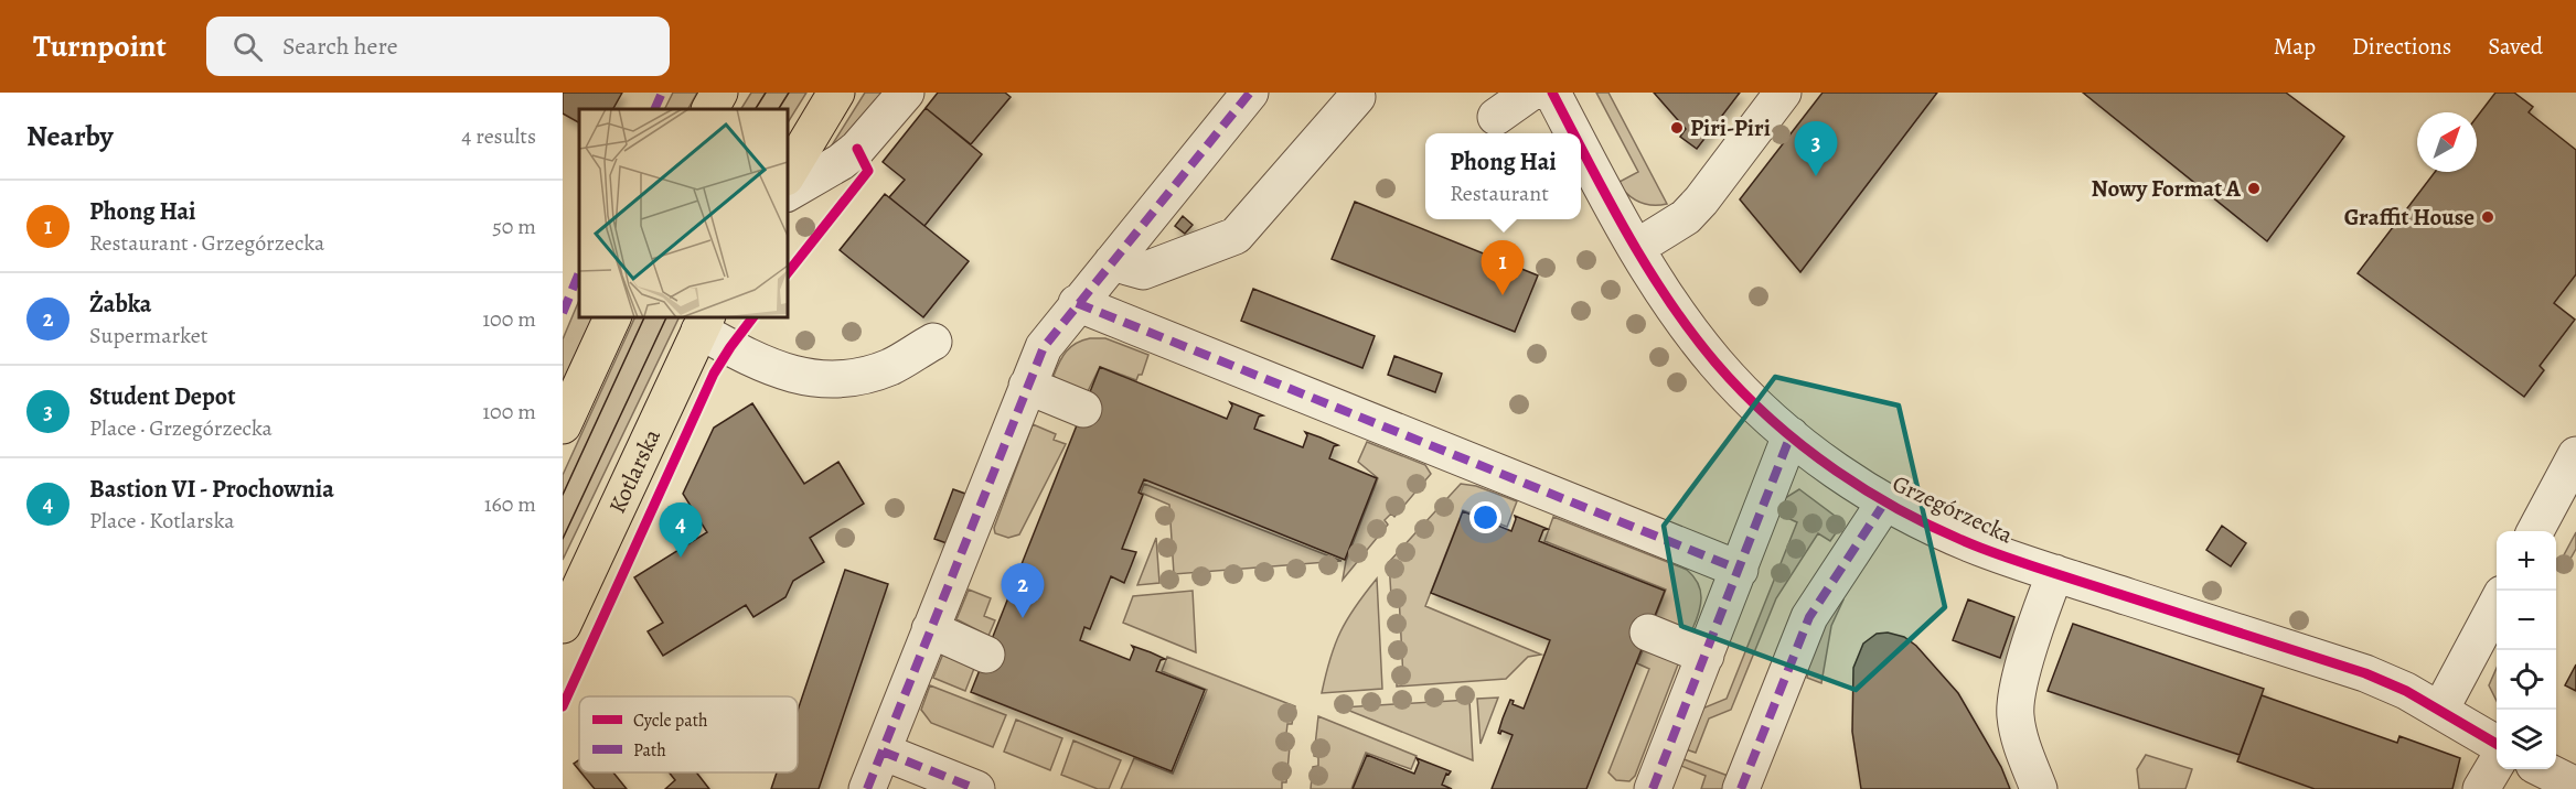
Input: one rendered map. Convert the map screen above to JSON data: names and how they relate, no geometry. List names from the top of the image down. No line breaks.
{"streets":{"main road":["Kotlarska"],"street":["Grzegórzecka"]},"places":["Piri-Piri","Nowy Format A","Graffit House"],"legend":["Cycle path","Path"],"north":"top right","page":{"header":"Turnpoint","search":"Search here","nav":["Map","Directions","Saved"],"heading":["Nearby","4 results"],"pins":["3","1","4","2"],"popup":["Phong Hai","Restaurant"],"list":[{"mark":"1","name":"Phong Hai","note":"Restaurant · Grzegórzecka","value":"50 m"},{"mark":"2","name":"Żabka","note":"Supermarket","value":"100 m"},{"mark":"3","name":"Student Depot","note":"Place · Grzegórzecka","value":"100 m"},{"mark":"4","name":"Bastion VI - Prochownia","note":"Place · Kotlarska","value":"160 m"}],"map_buttons":["+","−"]}}
